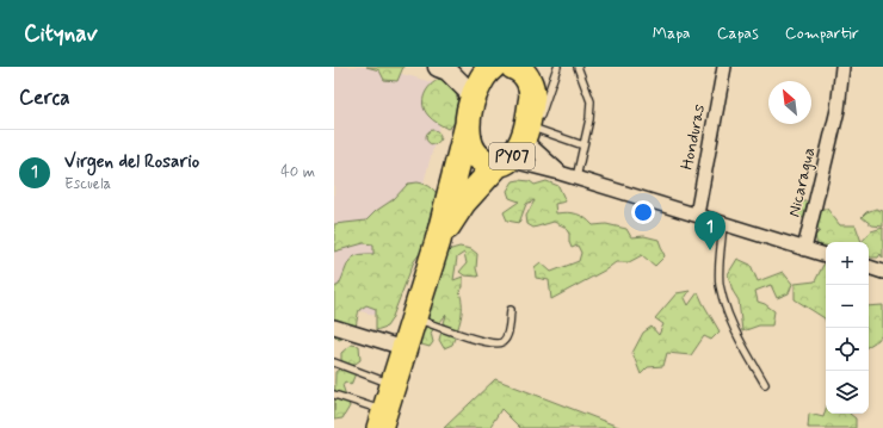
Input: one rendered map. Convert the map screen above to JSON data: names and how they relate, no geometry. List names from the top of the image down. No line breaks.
{"streets":{"highway":["PY07"],"street":["Honduras","Nicaragua"]},"north":"top left","page":{"header":"Citynav","nav":["Mapa","Capas","Compartir"],"heading":"Cerca","list":[{"mark":"1","name":"Virgen del Rosario","note":"Escuela","value":"40 m"}],"pins":"1","map_buttons":["+","−"]}}
